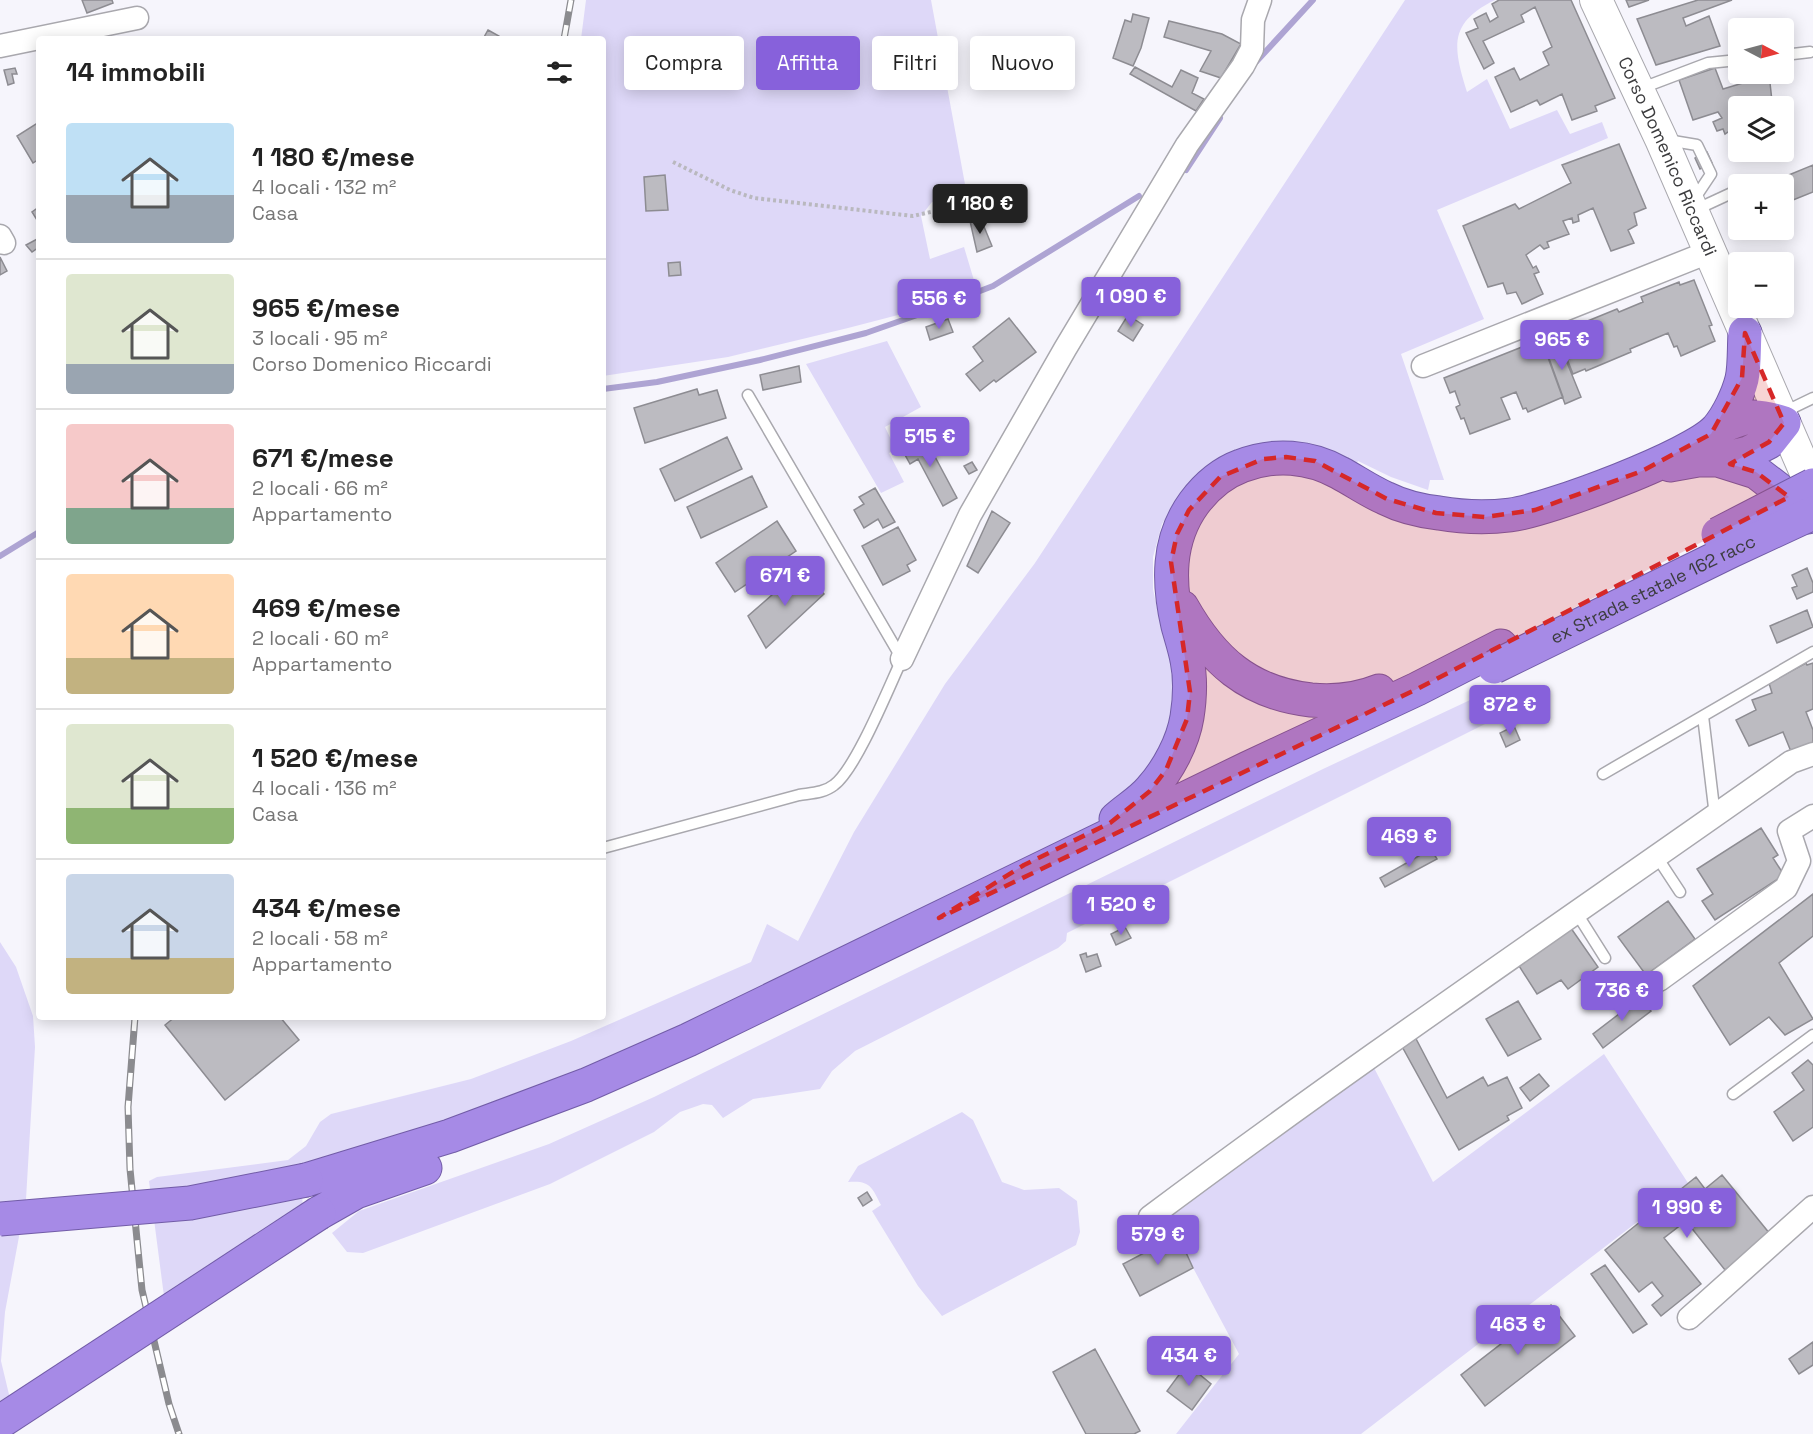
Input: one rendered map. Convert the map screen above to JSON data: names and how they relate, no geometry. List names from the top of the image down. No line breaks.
{"streets":{"highway":["ex Strada statale 162 racc"],"main road":["Corso Domenico Riccardi"]},"crossings":[["Corso Domenico Riccardi","ex Strada statale 162 racc"]],"north":"right","page":{"map_buttons":["+","−"],"chip":["Compra","Affitta","Filtri","Nuovo"],"heading":"14 immobili","list":[{"name":"1 180 €/mese","note":"4 locali · 132 m² · Casa"},{"name":"965 €/mese","note":"3 locali · 95 m² · Corso Domenico Riccardi"},{"name":"671 €/mese","note":"2 locali · 66 m² · Appartamento"},{"name":"469 €/mese","note":"2 locali · 60 m² · Appartamento"},{"name":"1 520 €/mese","note":"4 locali · 136 m² · Casa"},{"name":"434 €/mese","note":"2 locali · 58 m² · Appartamento"}],"price":["1 180 €","1 090 €","556 €","965 €","515 €","671 €","872 €","469 €","1 520 €","736 €","1 990 €","579 €","463 €","434 €"]}}
